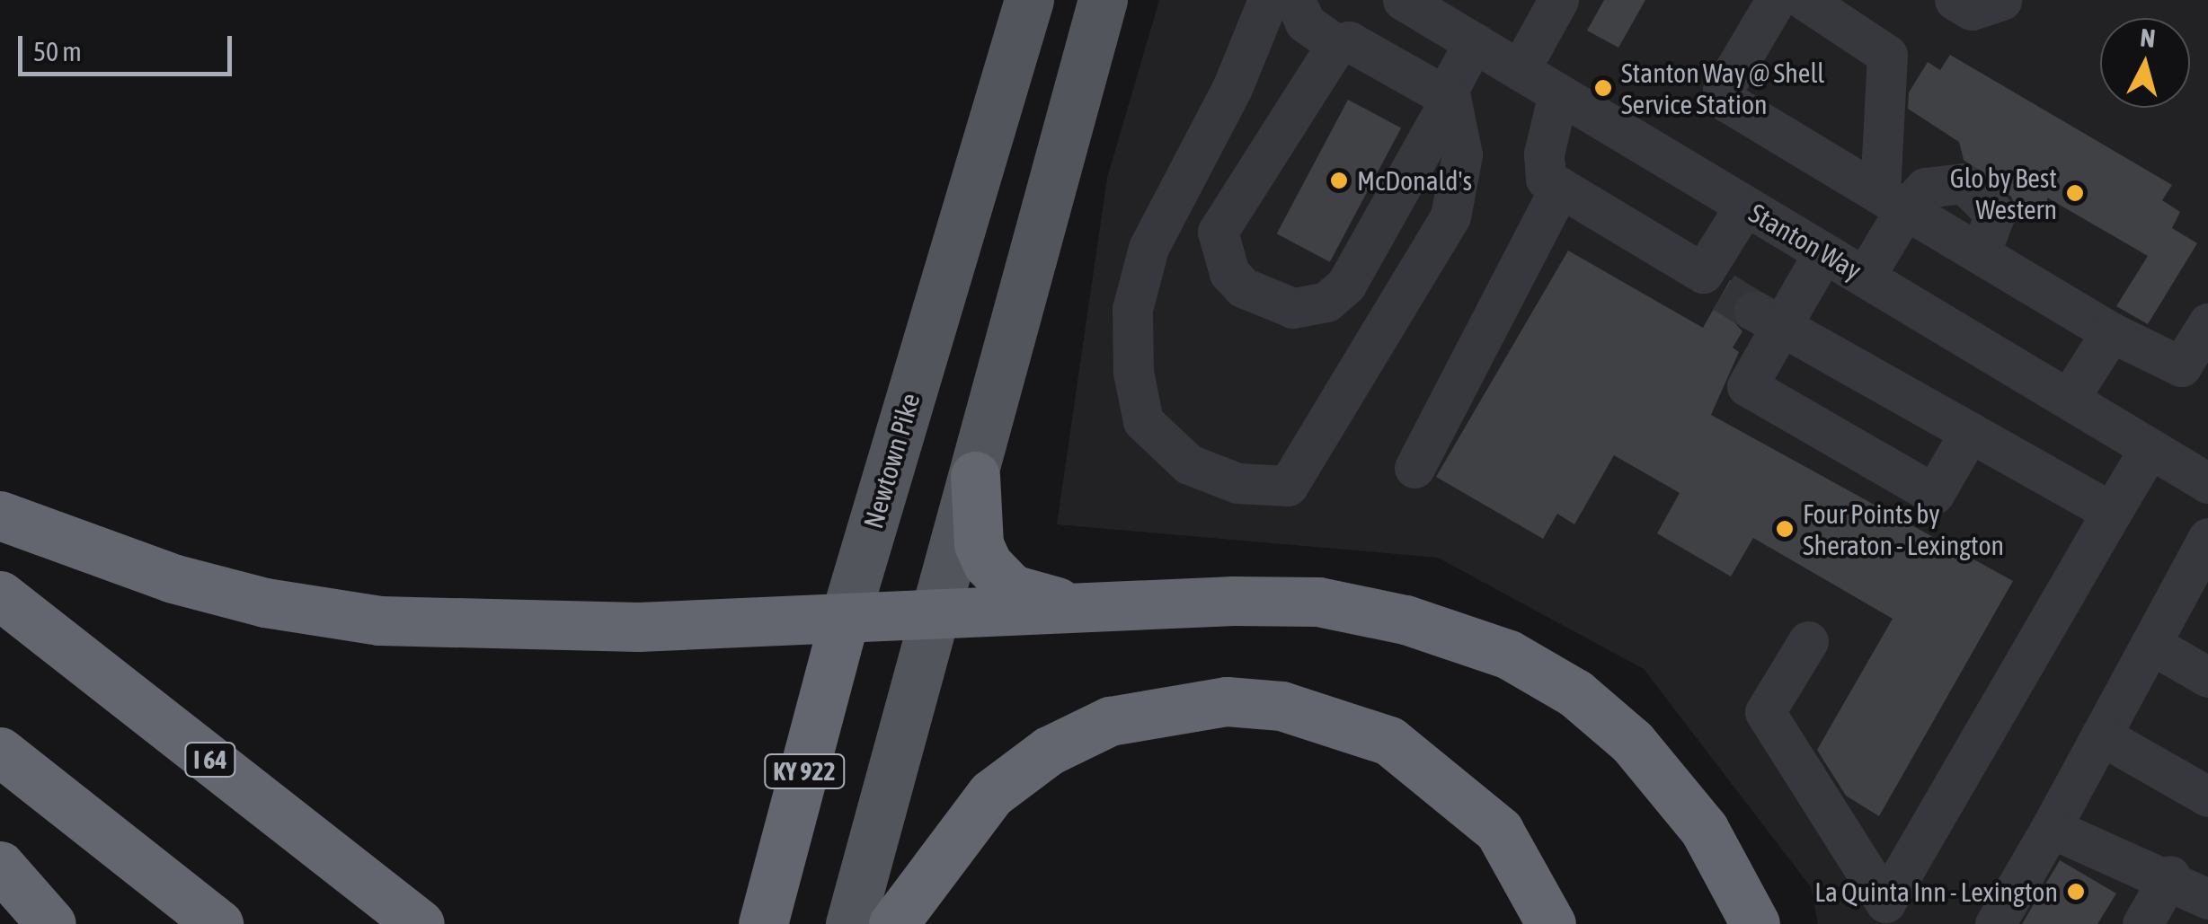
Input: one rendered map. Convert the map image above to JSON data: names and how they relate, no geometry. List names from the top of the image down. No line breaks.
{"streets":{"highway":["Newtown Pike","I 64","KY 922"],"street":["Stanton Way"]},"places":["Stanton Way @ Shell Service Station","McDonald's","Glo by Best Western","Four Points by Sheraton - Lexington","La Quinta Inn - Lexington"],"scale_bar":"50 m","north":"top"}
